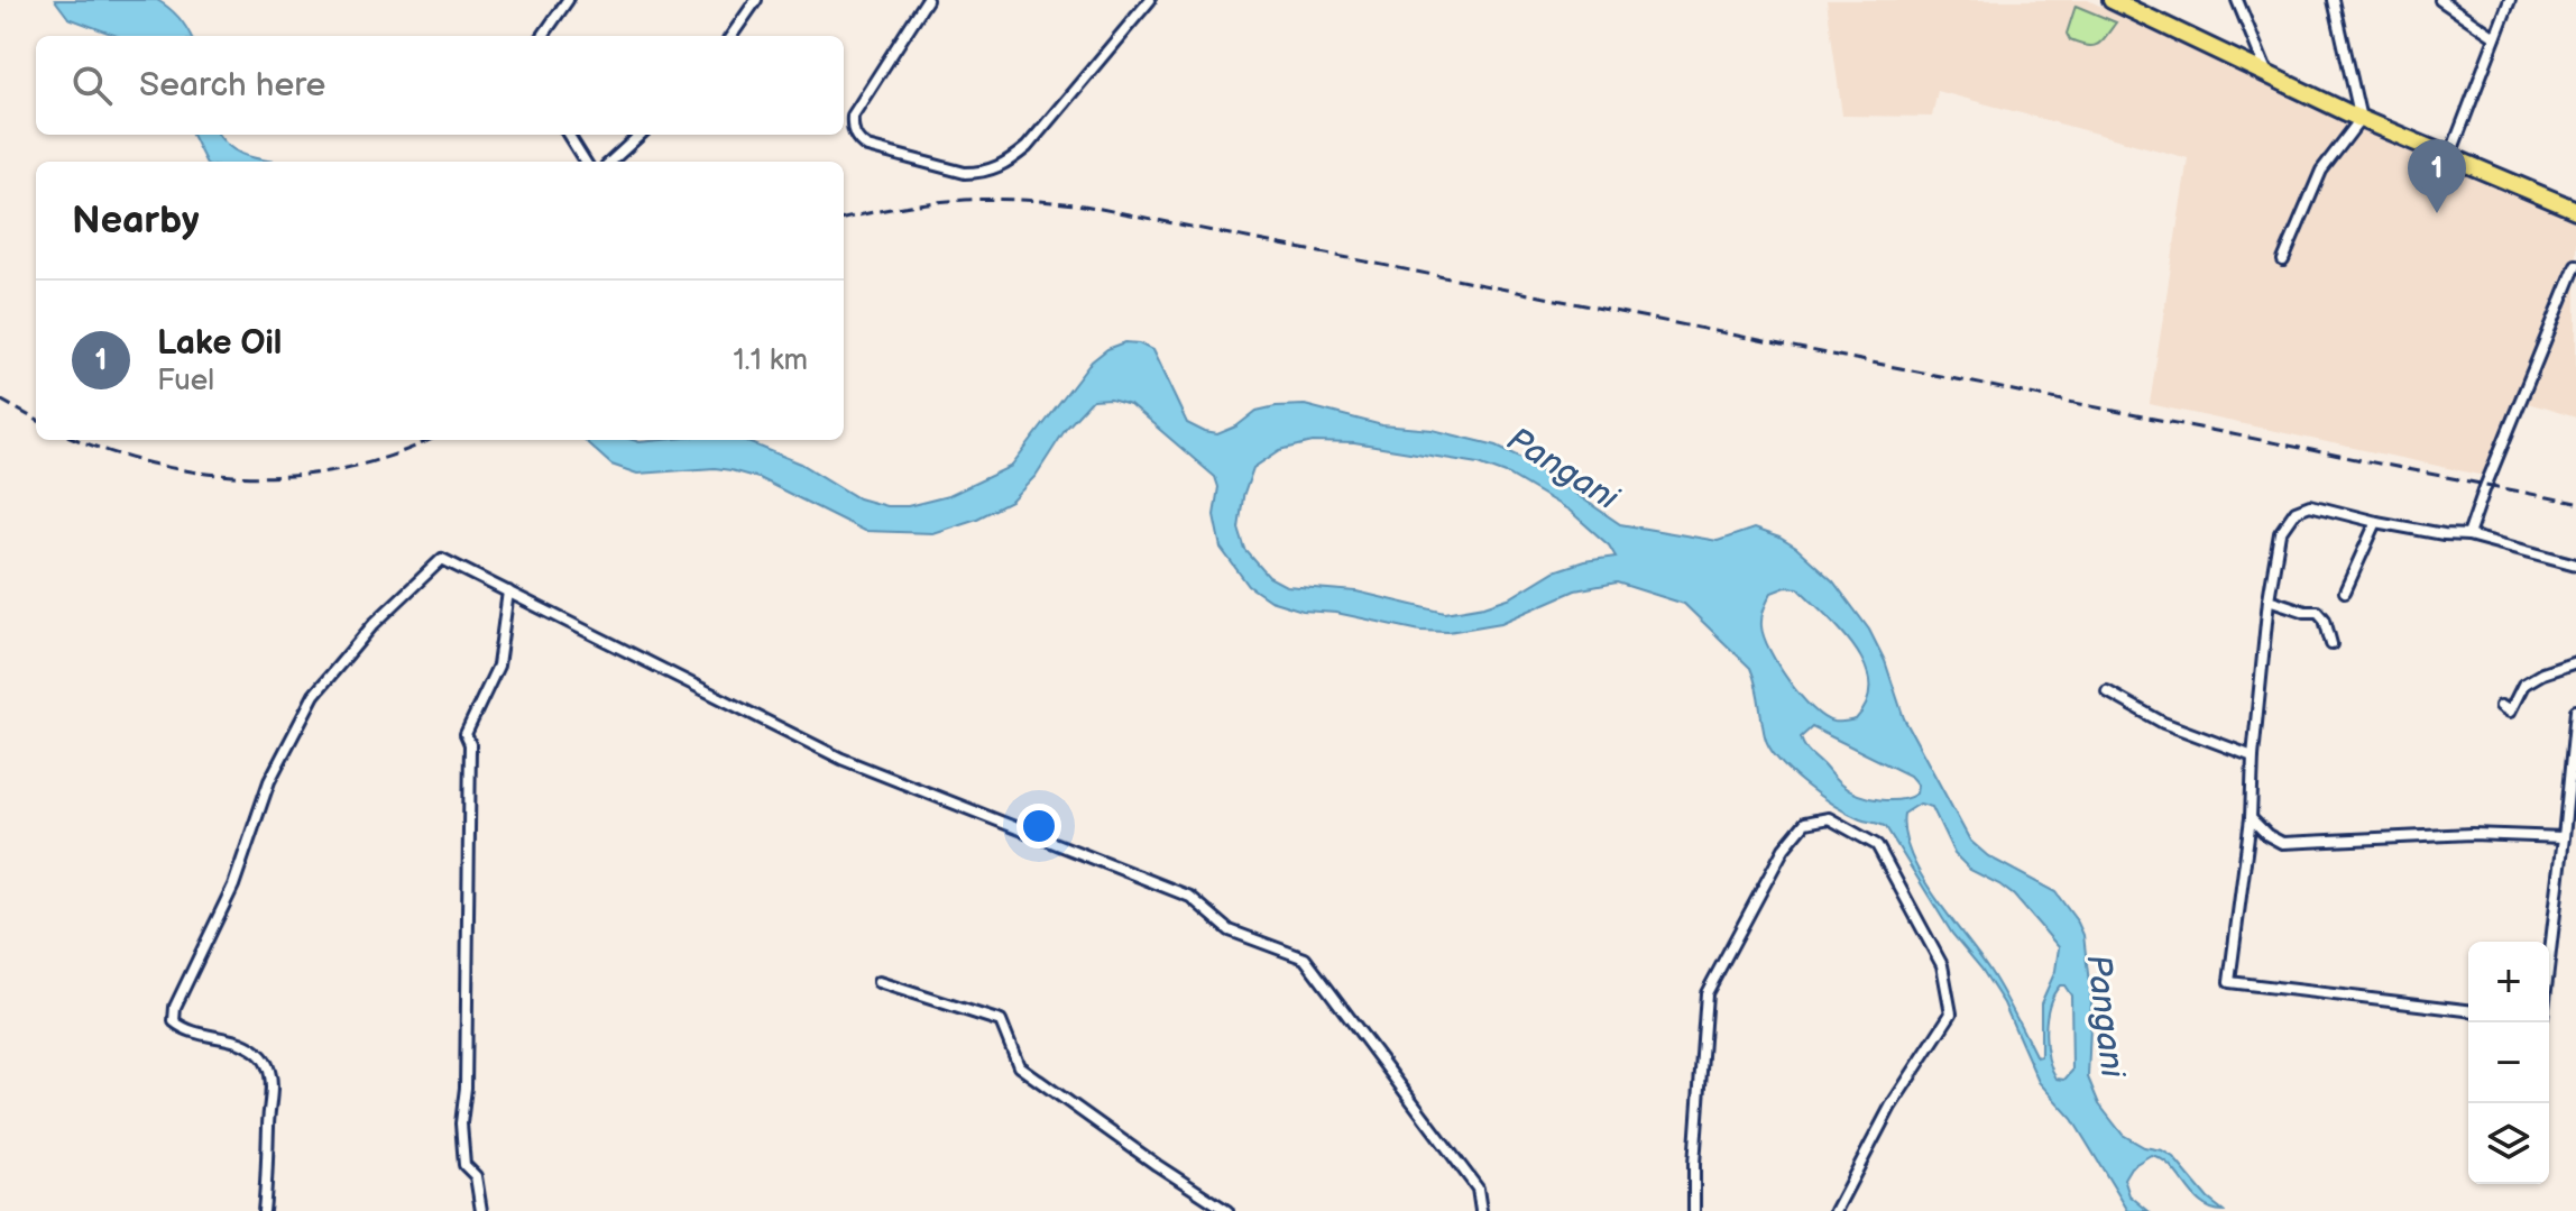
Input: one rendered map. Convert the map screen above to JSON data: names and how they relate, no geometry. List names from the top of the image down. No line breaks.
{"water":["Pangani"],"page":{"search":"Search here","pins":"1","heading":"Nearby","list":[{"mark":"1","name":"Lake Oil","note":"Fuel","value":"1.1 km"}],"map_buttons":["+","−"]}}
